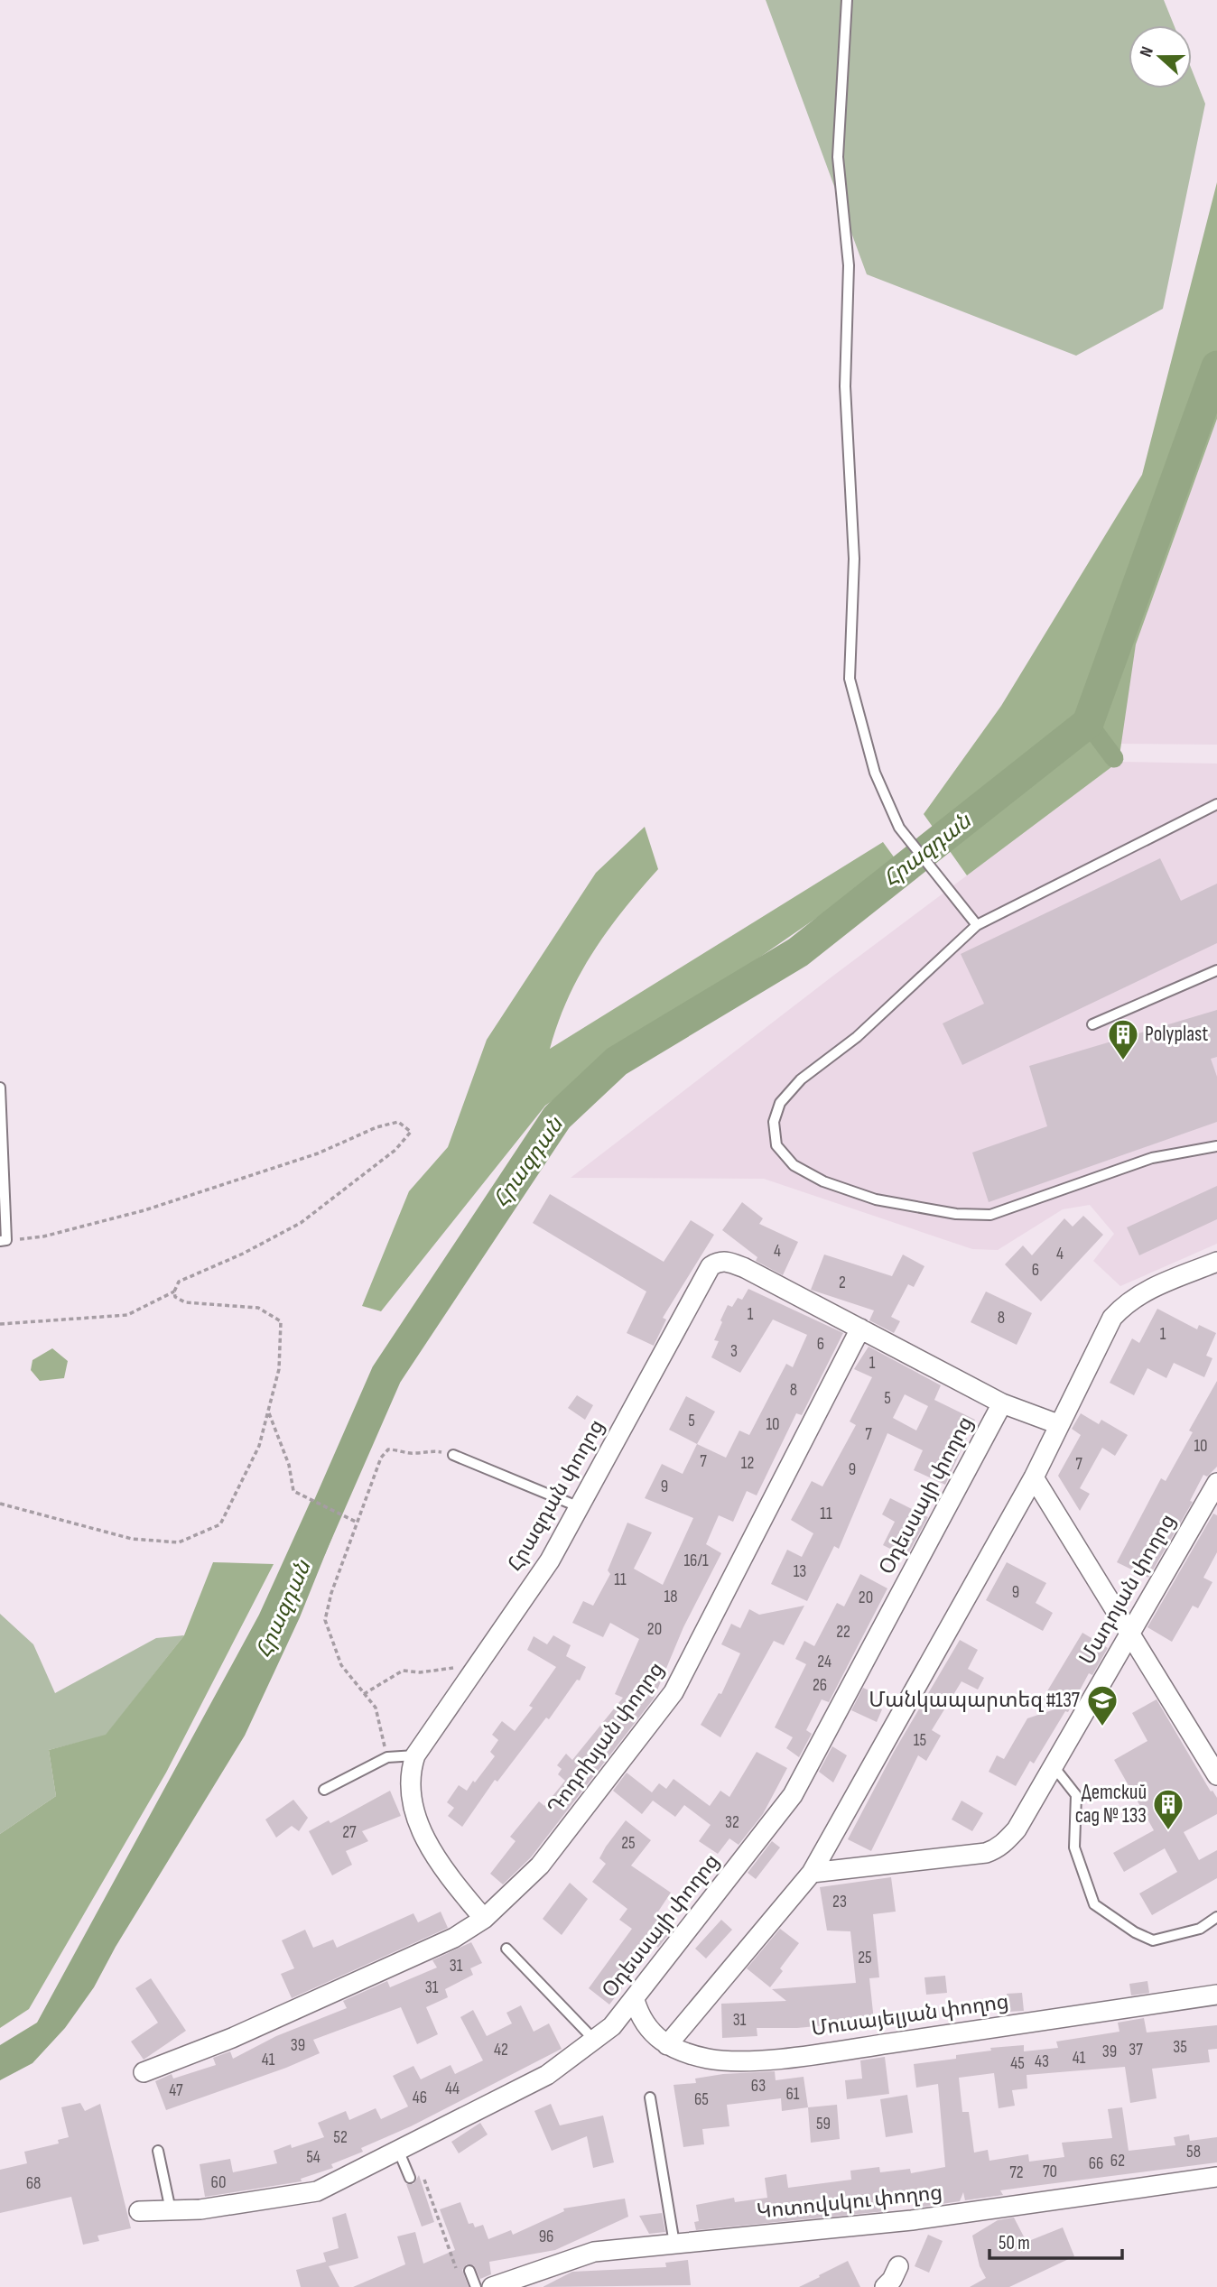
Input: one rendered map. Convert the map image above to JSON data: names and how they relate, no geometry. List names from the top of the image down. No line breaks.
{"streets":{"street":["Հրազդան փողոց","Օդեսսայի փողոց","Մադոյան փողոց","Դոդոխյան փողոց","Մուսայելյան փողոց","Կոտովսկու փողոց"]},"crossings":[["Հրազդան փողոց","Դոդոխյան փողոց"],["Օդեսսայի փողոց","Մուսայելյան փողոց"]],"water":["Հրազդան"],"places":{"building":["Polyplast","Детский сад № 133"],"school or university":["Մանկապարտեզ #137"]},"house_numbers":["4","4","6","2","1","8","1","6","3","1","8","5","5","10","7","10","7","12","7","9","9","11","16/1","13","11","9","18","20","20","22","24","26","15","32","27","25","23","25","31","31","31","39","35","42","37","39","41","41","43","45","63","44","47","61","46","65","59","52","58","54","62","66","70","72","60","68","96"],"scale_bar":"50 m","north":"left"}
